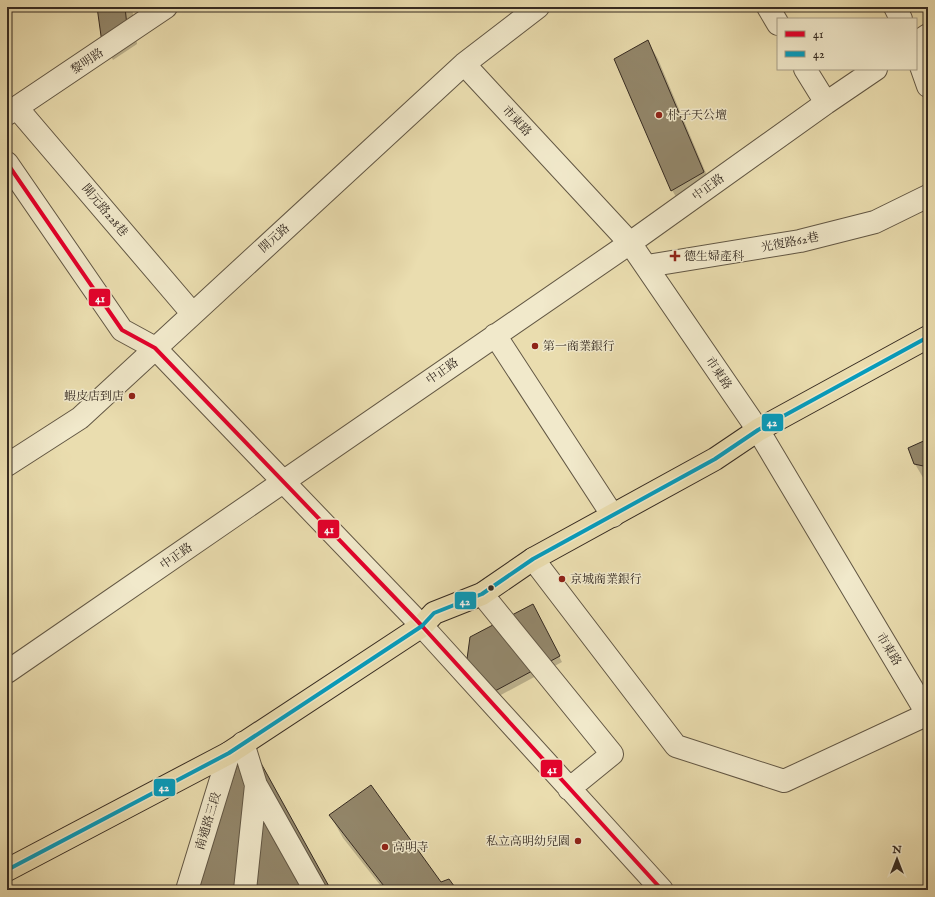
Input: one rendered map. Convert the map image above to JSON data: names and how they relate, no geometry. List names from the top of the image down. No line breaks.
{"streets":{"street":["黎明路","市東路","中正路","開元路228巷","開元路","光復路62巷","南通路三段"]},"crossings":[["黎明路","開元路228巷"],["市東路","中正路"],["市東路","開元路"],["市東路","光復路62巷"],["開元路228巷","開元路"]],"places":{"other":["朴子天公壇","第一商業銀行","蝦皮店到店","京城商業銀行","私立高明幼兒園","高明寺"],"health":["德生婦產科"]},"lines":["transit line 41","transit line 42"],"legend":["41","42"],"north":"top"}
